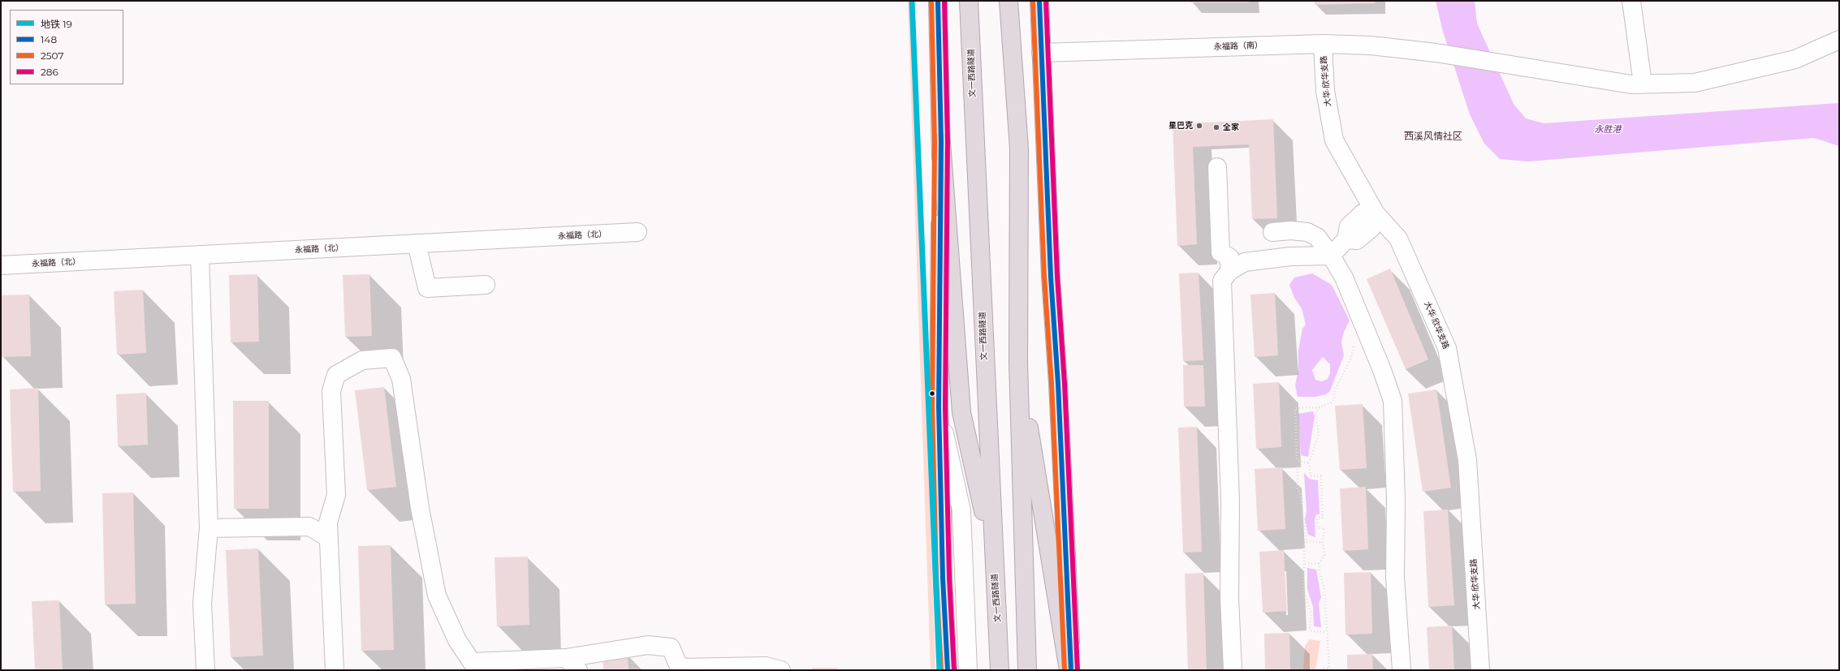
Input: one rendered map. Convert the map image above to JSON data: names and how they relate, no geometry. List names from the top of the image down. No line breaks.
{"streets":{"highway":["文一西路隧道"],"street":["永福路（南）","大华·欣华支路","永福路（北）"]},"crossings":[["永福路（南）","大华·欣华支路"]],"districts":["西溪风情社区"],"water":["永胜港"],"places":["星巴克","全家"],"lines":["metro line 19","transit line 148","transit line 2507","transit line 286"],"legend":["地铁 19","148","2507","286"]}
